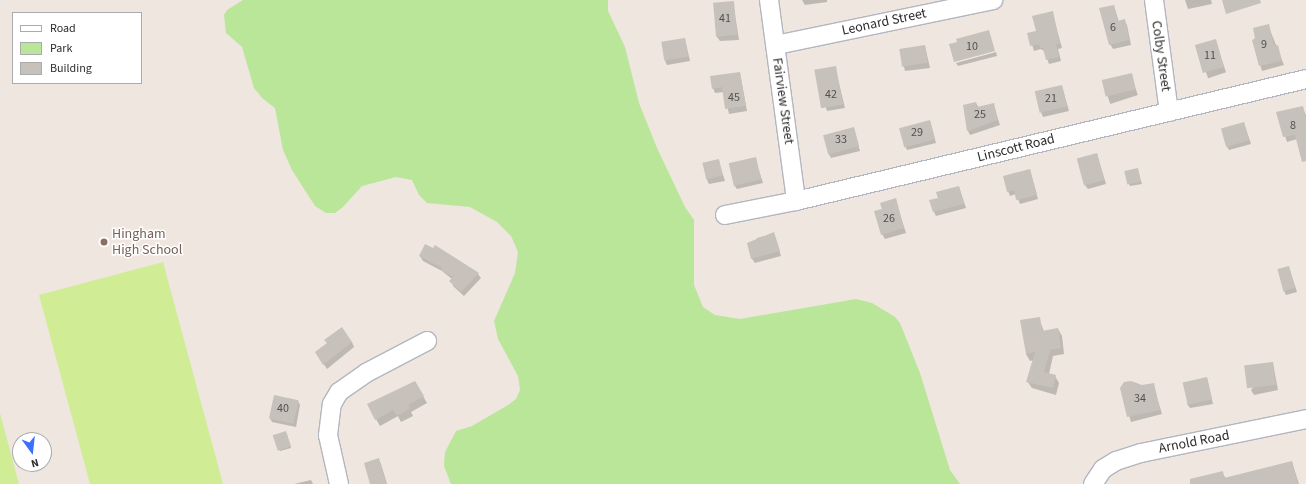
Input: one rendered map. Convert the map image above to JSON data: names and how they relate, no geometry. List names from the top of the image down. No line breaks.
{"streets":{"street":["Leonard Street","Colby Street","Fairview Street","Linscott Road","Arnold Road"]},"crossings":[["Leonard Street","Fairview Street"],["Colby Street","Linscott Road"],["Fairview Street","Linscott Road"]],"places":["Hingham High School"],"house_numbers":["41","6","9","10","11","42","45","21","25","8","29","33","26","34","40"],"legend":["Road","Park","Building"],"north":"bottom"}
